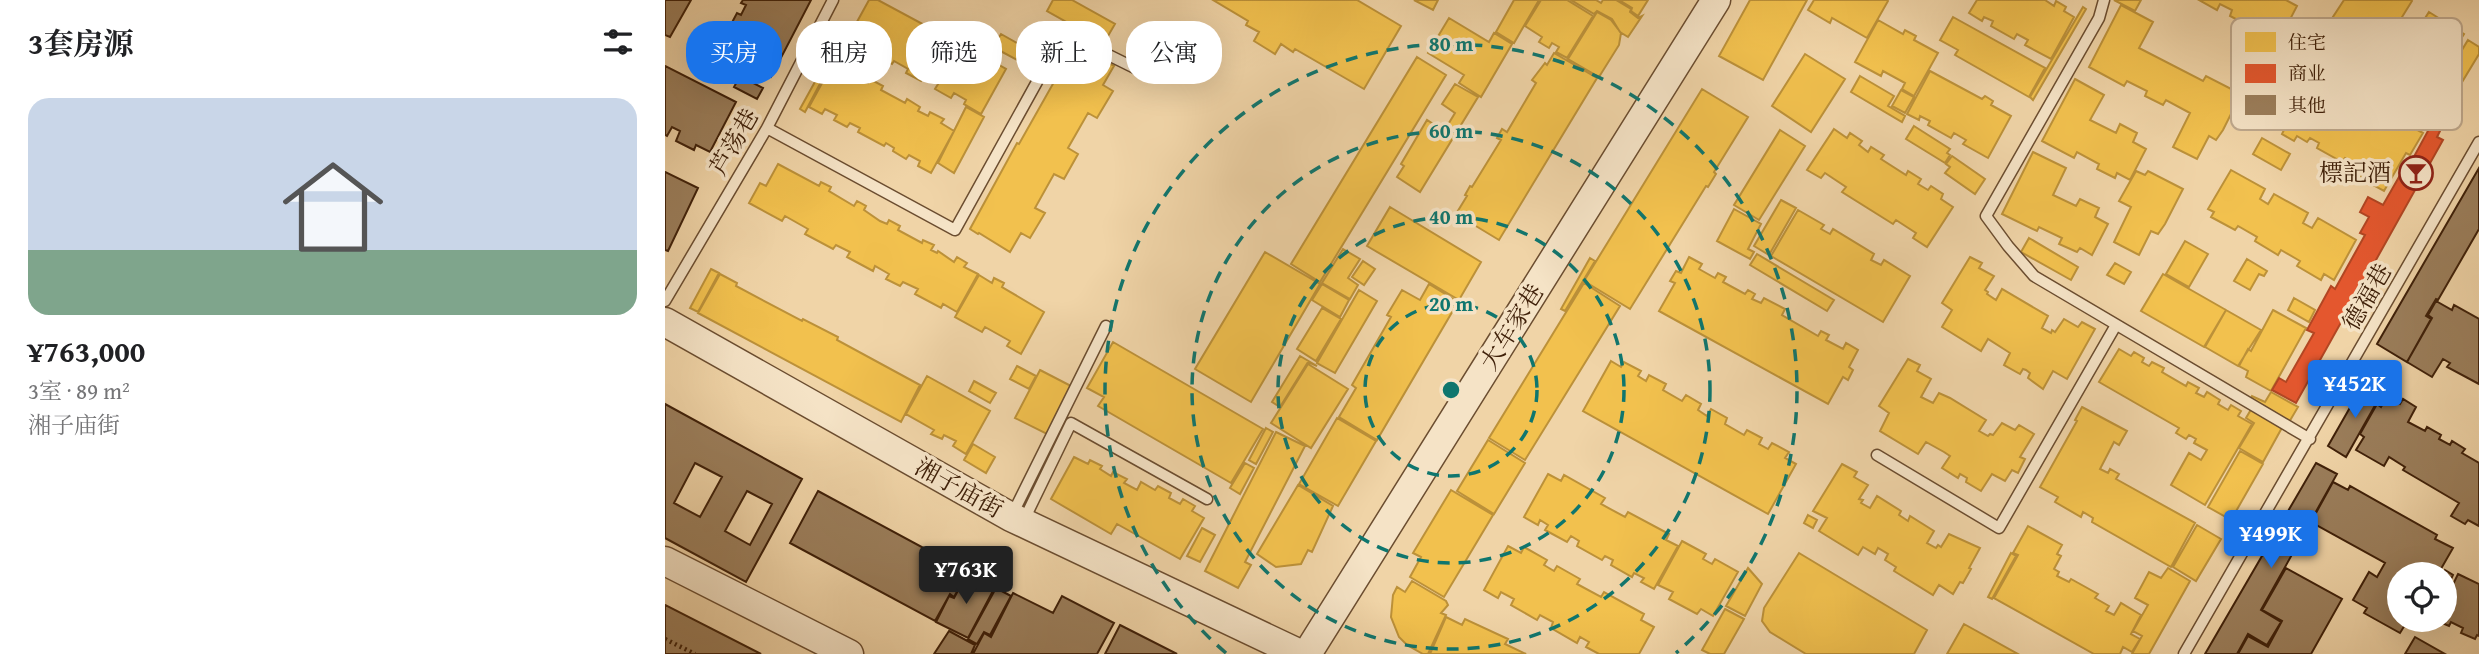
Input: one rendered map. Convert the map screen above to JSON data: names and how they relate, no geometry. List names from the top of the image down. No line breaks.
{"streets":{"street":["大车家巷","湘子庙街"],"lane":["芦荡巷","德福巷"]},"places":{"bar":["標記酒"]},"legend":["住宅","商业","其他"],"page":{"heading":"3套房源","chip":["买房","租房","筛选","新上","公寓"],"list":[{"name":"¥763,000","note":"3室 · 89 m² · 湘子庙街"}],"price":["¥452K","¥499K","¥763K"]},"rings":["80 m","60 m","40 m","20 m"]}
